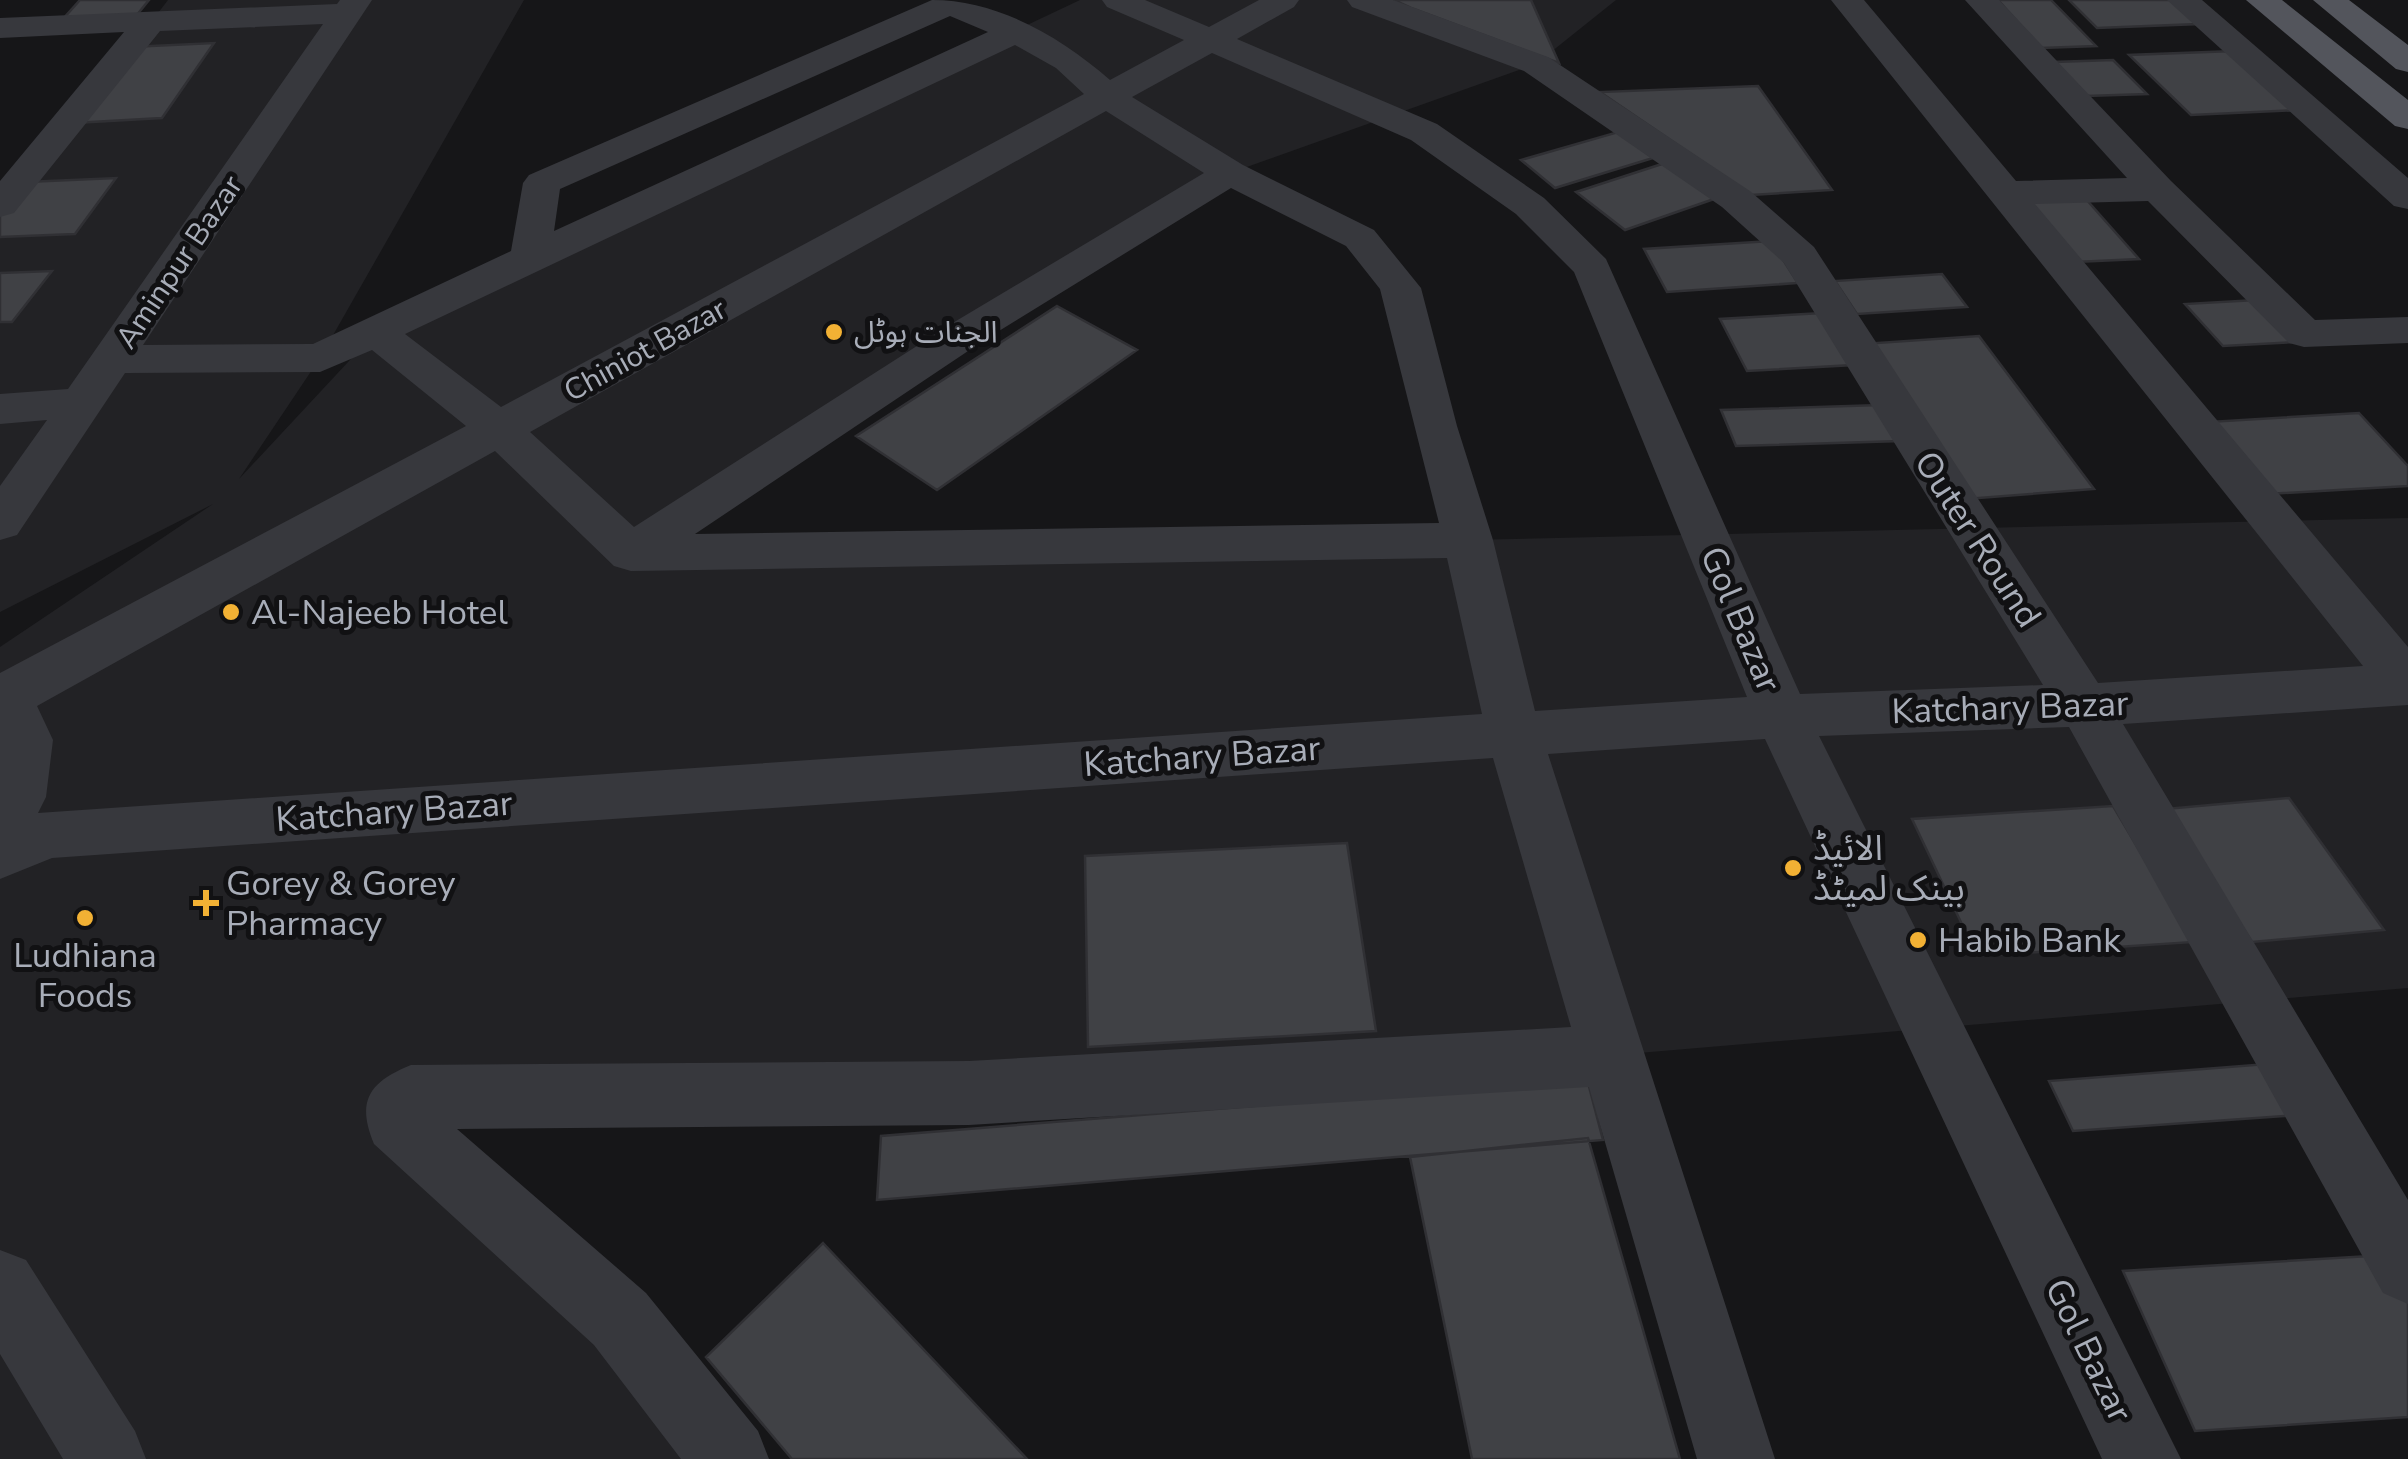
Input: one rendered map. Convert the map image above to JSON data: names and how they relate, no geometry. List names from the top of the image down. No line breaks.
{"streets":{"street":["Aminpur Bazar","Chiniot Bazar","Outer Round","Gol Bazar","Katchary Bazar"]},"crossings":[["Chiniot Bazar","Gol Bazar"],["Outer Round","Katchary Bazar"],["Gol Bazar","Katchary Bazar"]],"places":{"other":["الجنات ہوٹل","Al-Najeeb Hotel","الائیڈ بینک لمیٹڈ","Ludhiana Foods","Habib Bank"],"health":["Gorey & Gorey Pharmacy"]}}
